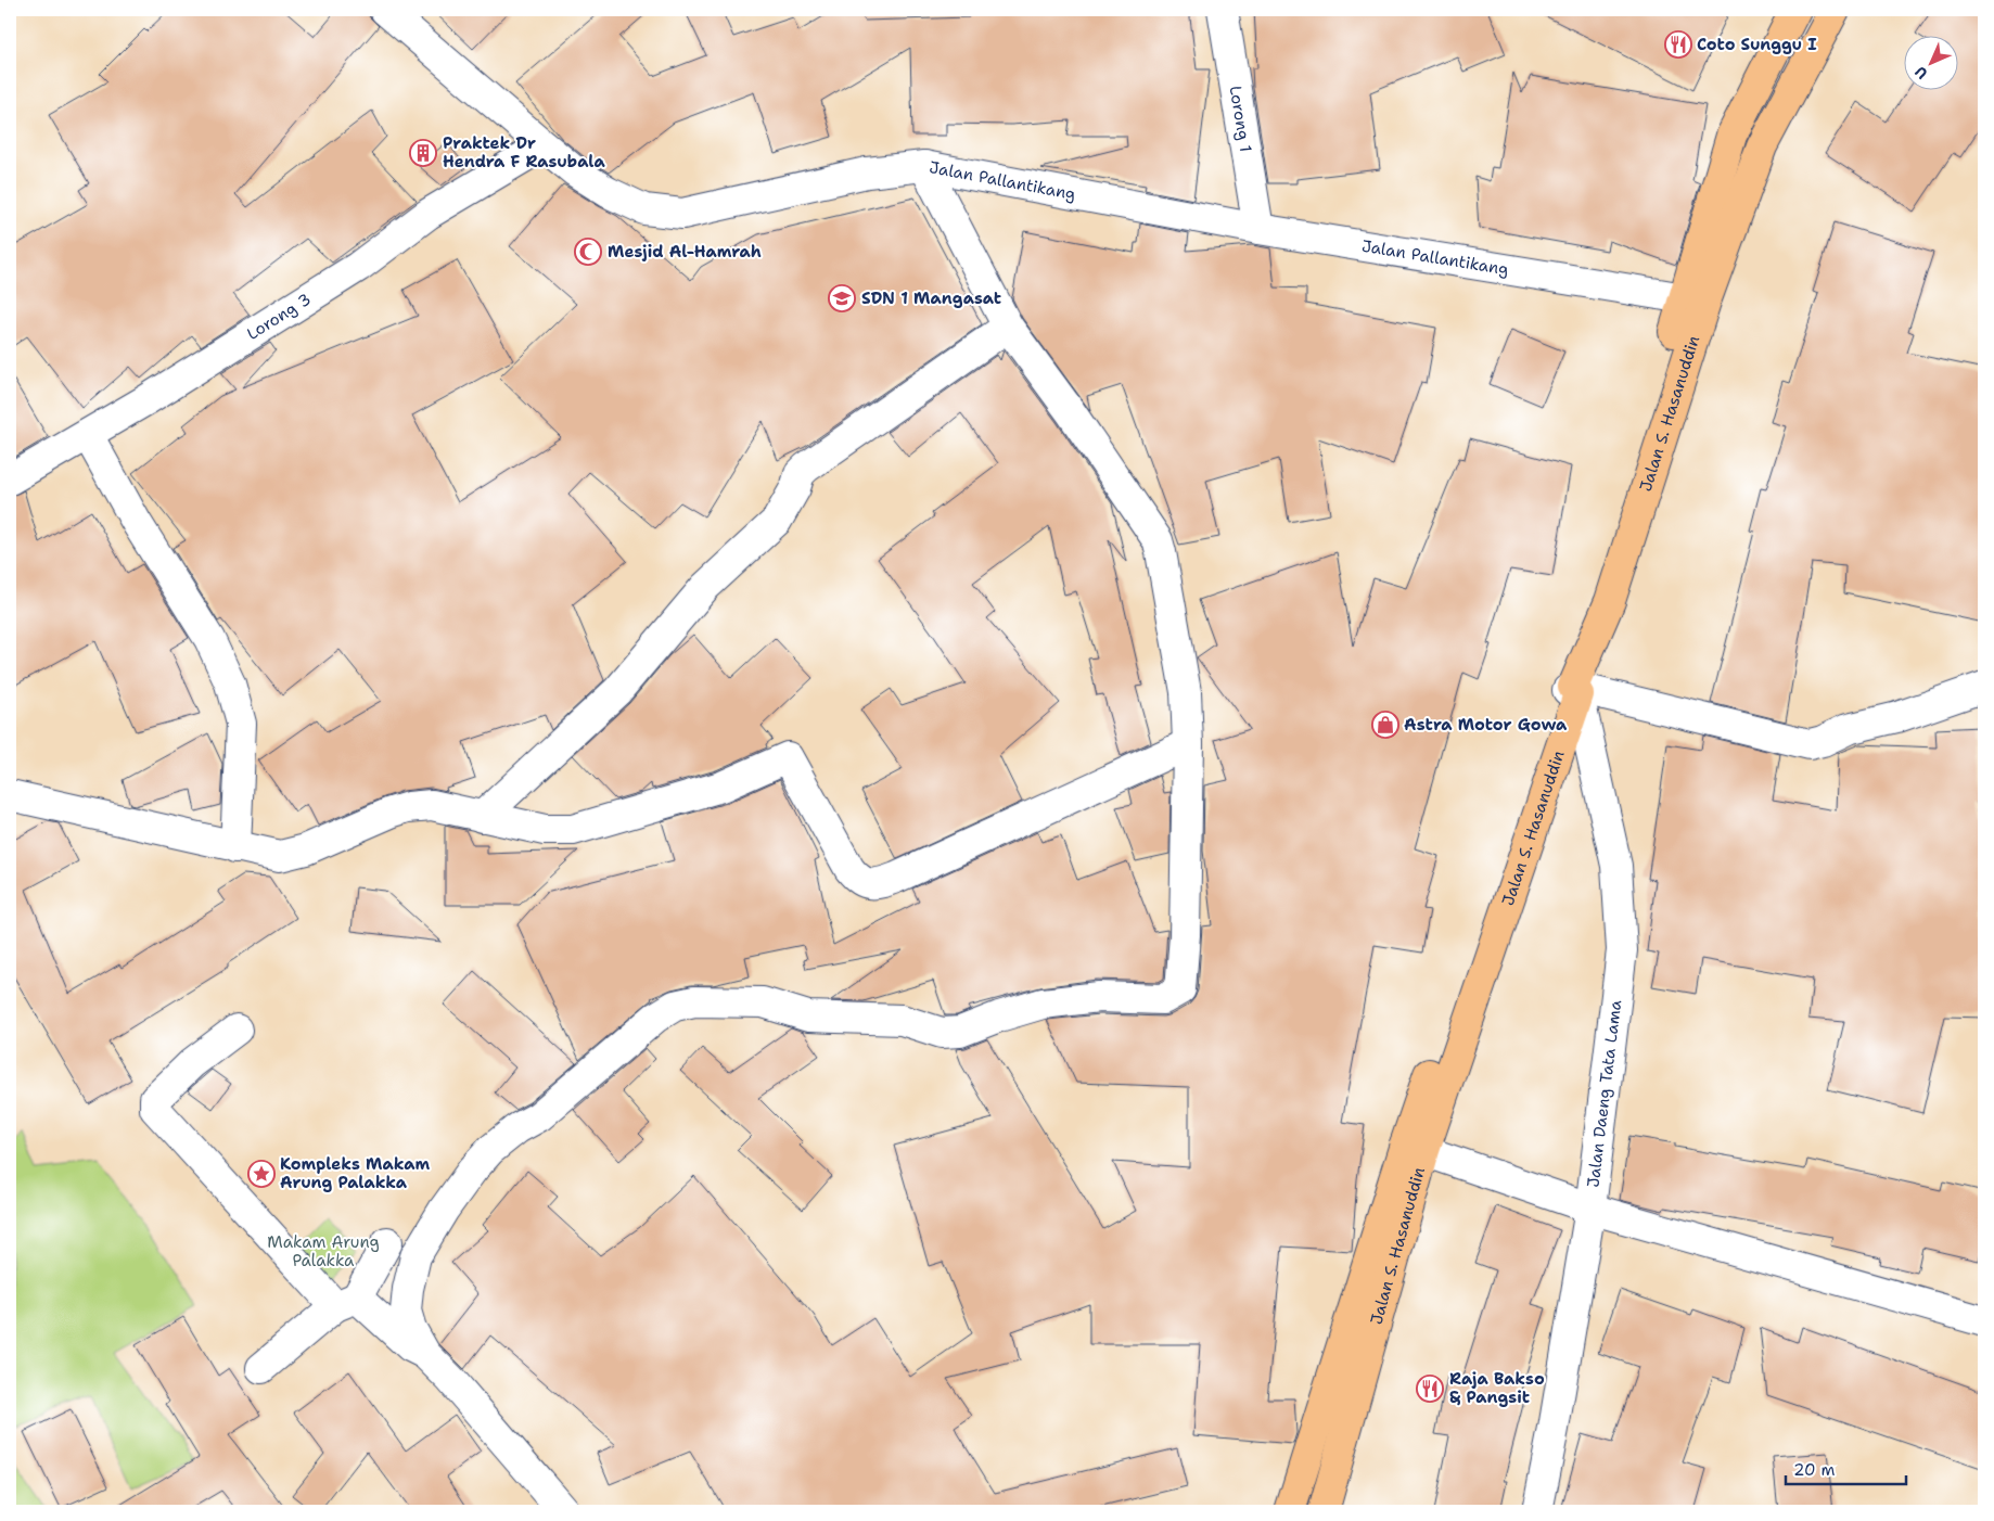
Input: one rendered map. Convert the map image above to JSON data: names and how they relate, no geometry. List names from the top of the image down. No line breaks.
{"streets":{"highway":["Jalan S. Hasanuddin"],"street":["Lorong 1","Jalan Pallantikang","Lorong 3","Jalan Daeng Tata Lama"]},"crossings":[["Lorong 1","Jalan Pallantikang"],["Jalan Pallantikang","Lorong 3"],["Jalan Pallantikang","Jalan S. Hasanuddin"],["Jalan S. Hasanuddin","Jalan Daeng Tata Lama"]],"parks":["Makam Arung Palakka"],"places":{"restaurant":["Coto Sunggu I","Raja Bakso & Pangsit"],"building":["Praktek Dr Hendra F Rasubala"],"mosque":["Mesjid Al-Hamrah"],"school or university":["SDN 1 Mangasat"],"shop":["Astra Motor Gowa"],"place":["Kompleks Makam Arung Palakka"]},"scale_bar":"20 m","north":"bottom left"}
